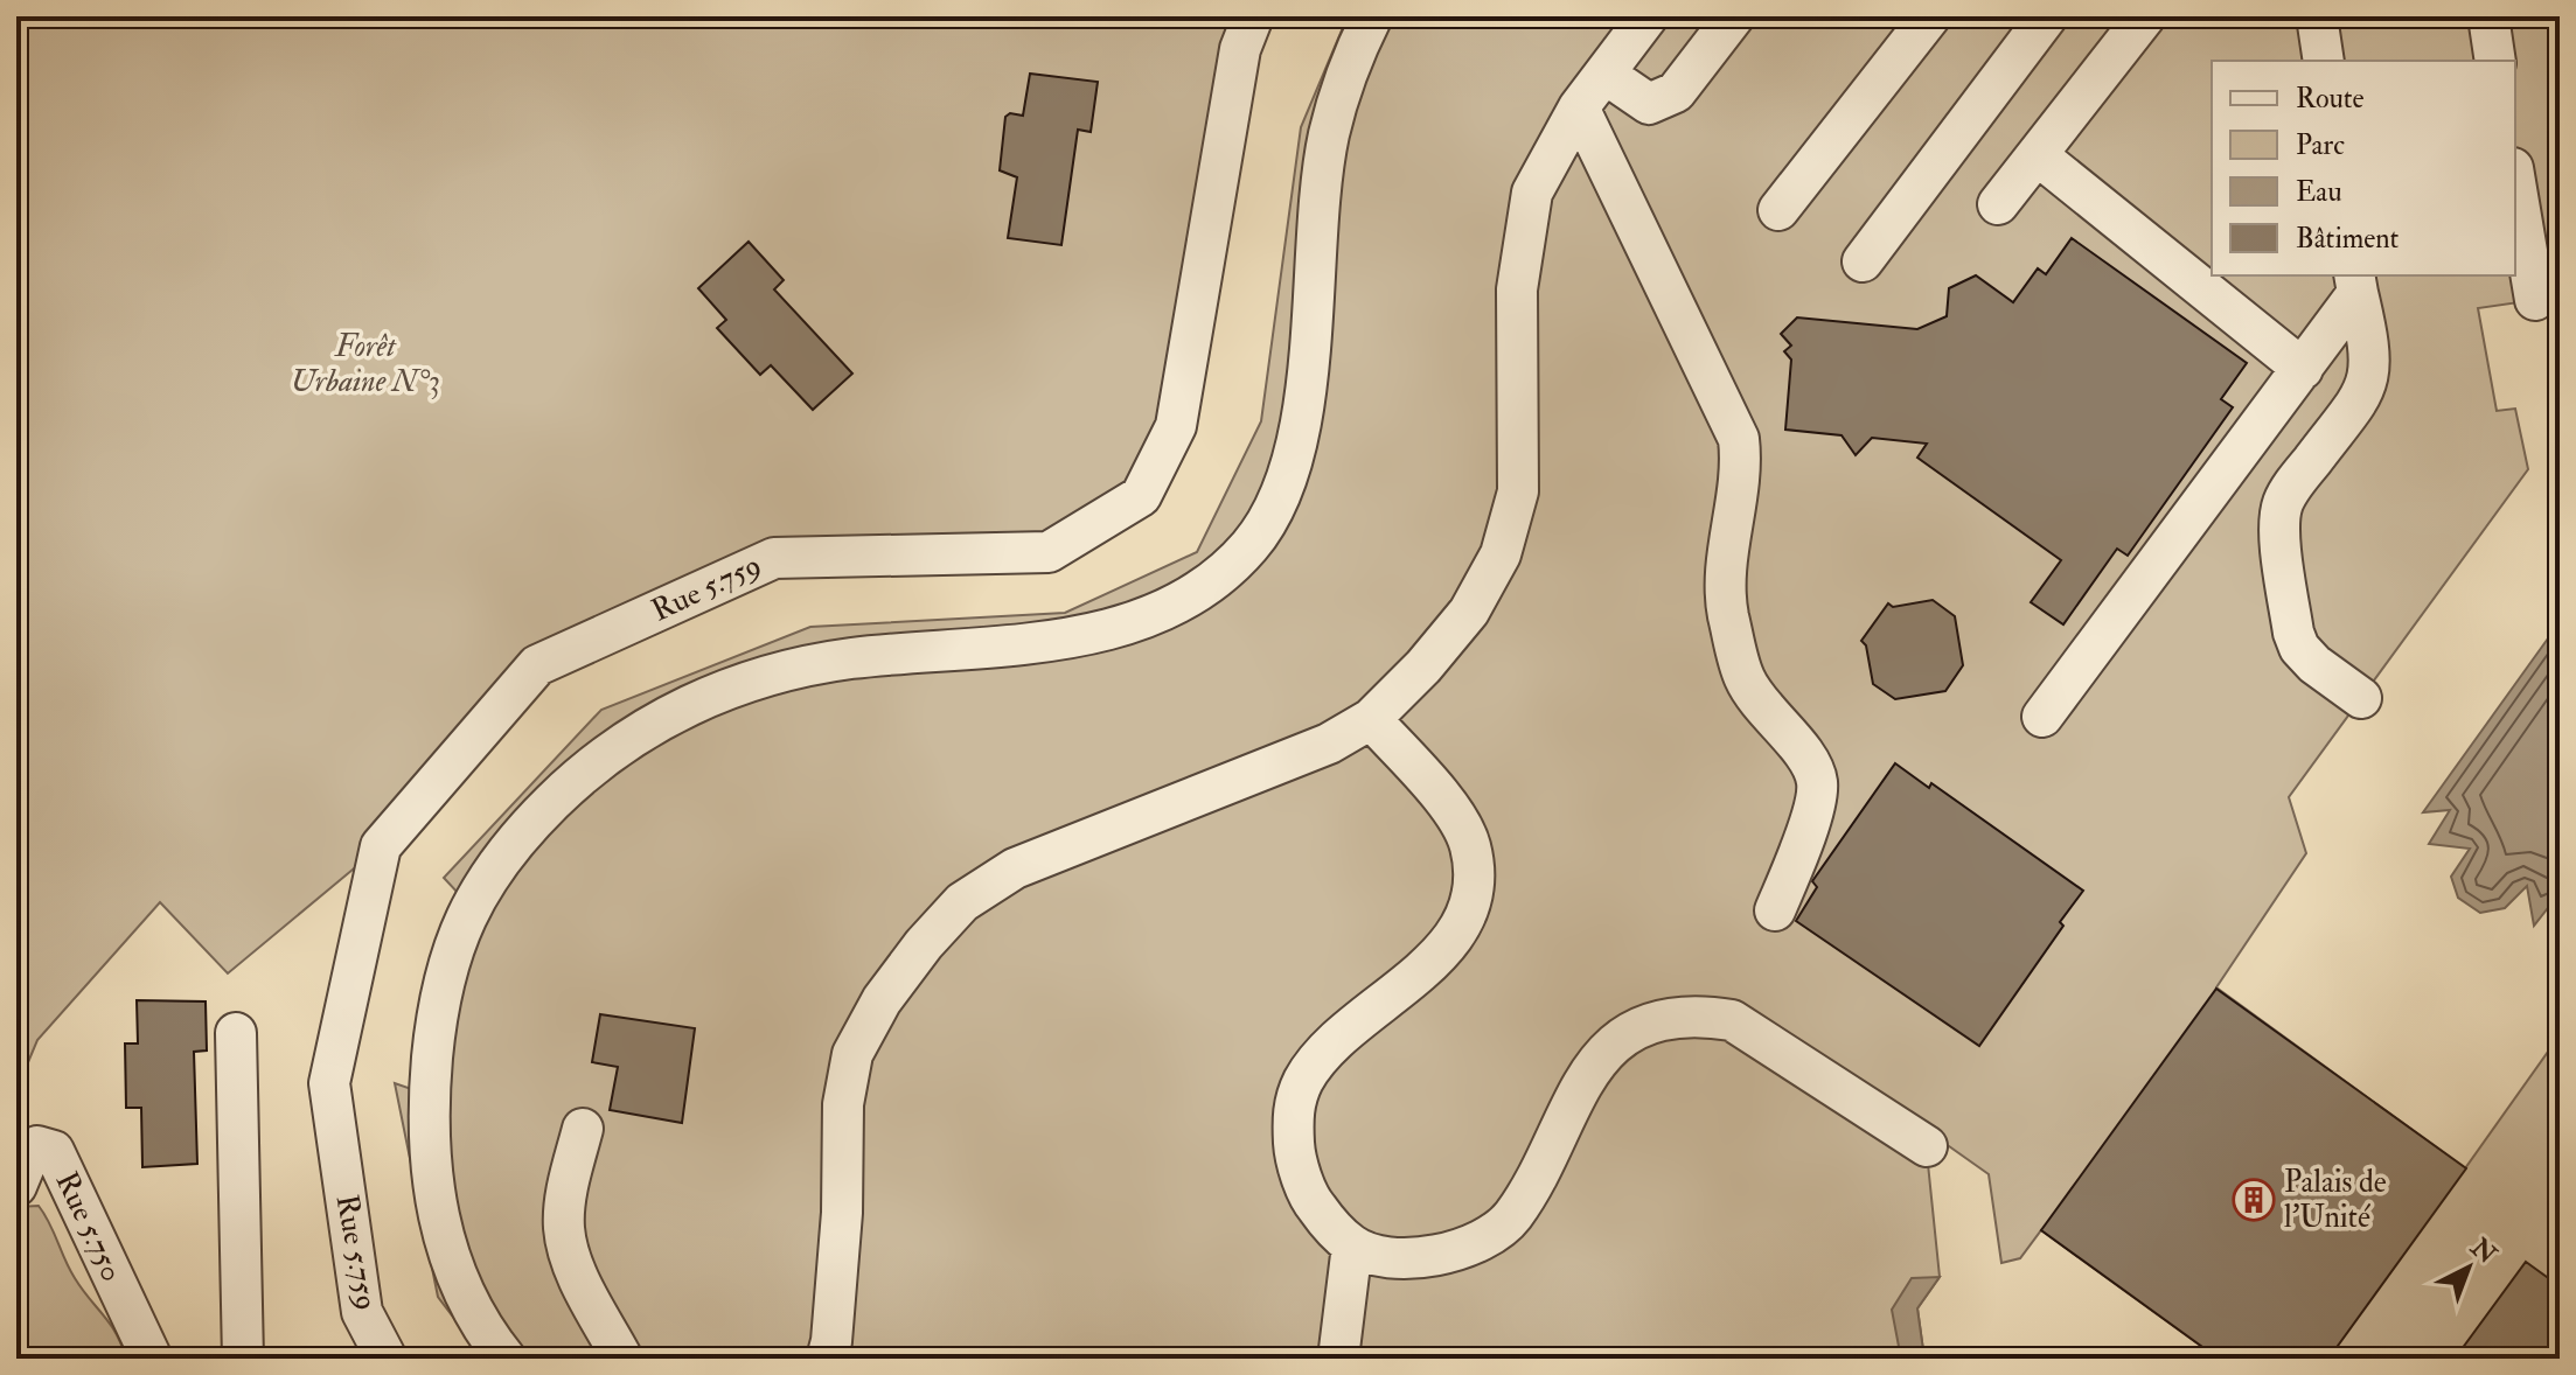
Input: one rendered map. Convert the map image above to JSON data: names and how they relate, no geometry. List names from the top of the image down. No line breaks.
{"streets":{"street":["Rue 5.759","Rue 5.750"]},"parks":["Forêt Urbaine N°3"],"places":{"building":["Palais de l'Unité"]},"legend":["Route","Parc","Eau","Bâtiment"],"north":"top right"}
